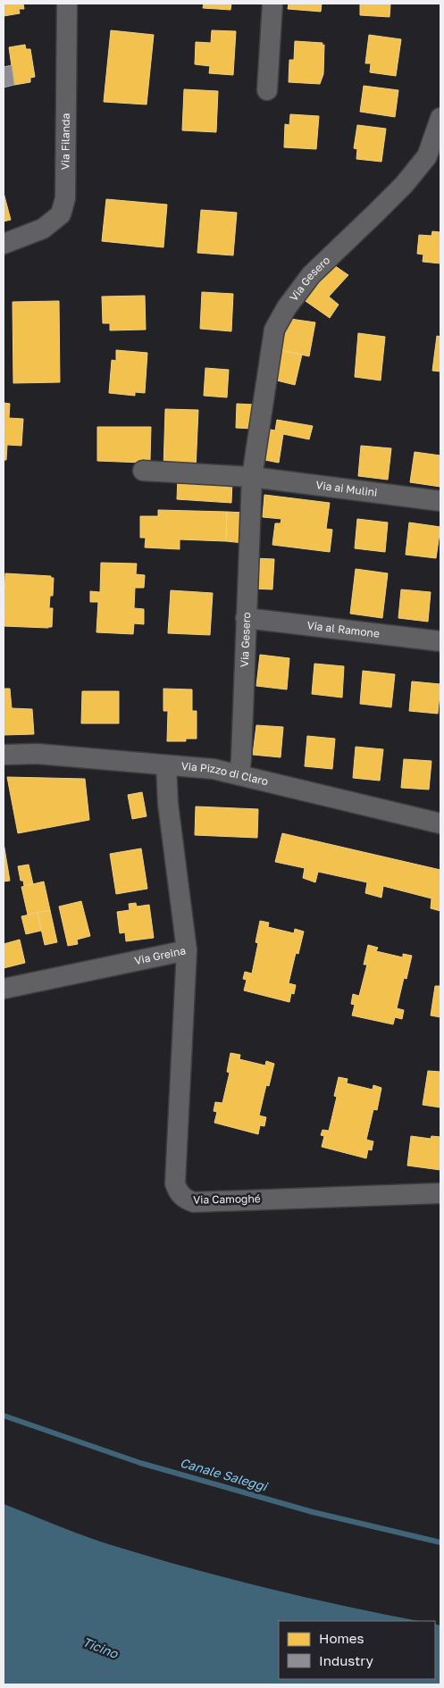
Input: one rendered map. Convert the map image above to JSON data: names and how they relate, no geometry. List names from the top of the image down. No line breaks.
{"streets":{"street":["Via Filanda","Via Gesero","Via ai Mulini","Via al Ramone","Via Pizzo di Claro","Via Greina","Via Camoghé"]},"crossings":[["Via Gesero","Via ai Mulini"],["Via Gesero","Via al Ramone"],["Via Gesero","Via Pizzo di Claro"],["Via Pizzo di Claro","Via Greina"],["Via Greina","Via Camoghé"]],"water":["Canale Saleggi","Ticino"],"legend":["Homes","Industry"]}
